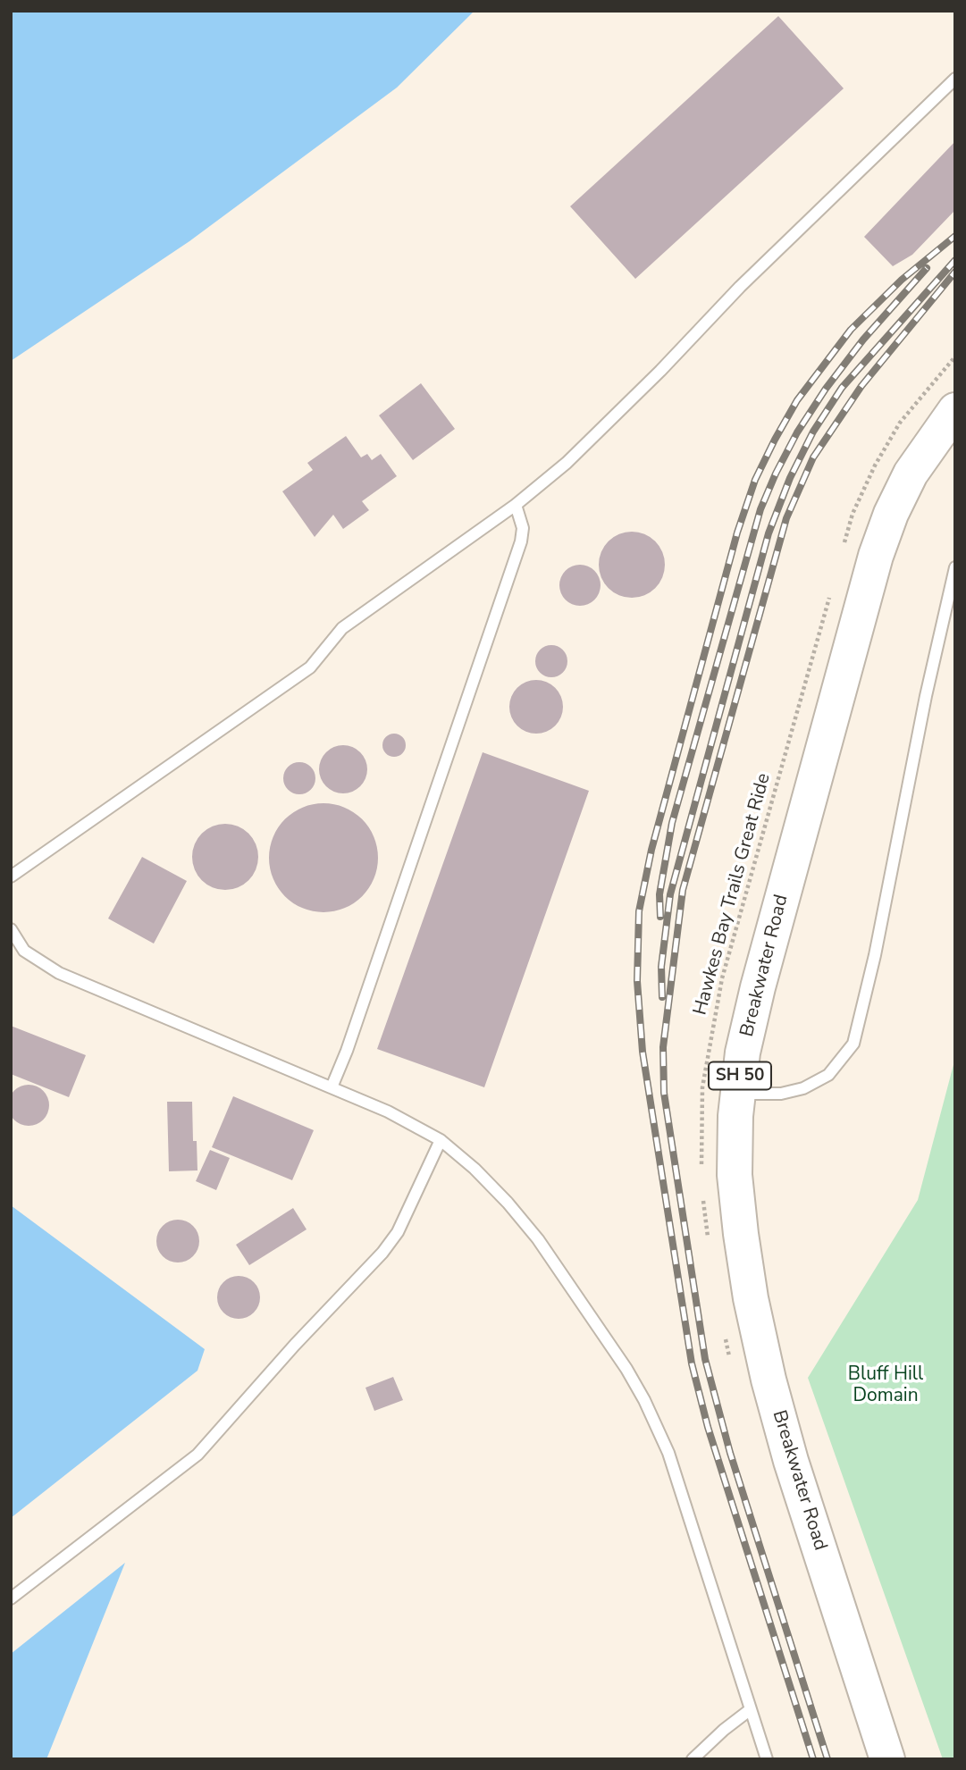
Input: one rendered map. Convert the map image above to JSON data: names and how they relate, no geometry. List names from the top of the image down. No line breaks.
{"streets":{"highway":["Breakwater Road","SH 50"],"path":["Hawkes Bay Trails Great Ride"]},"parks":["Bluff Hill Domain"]}
